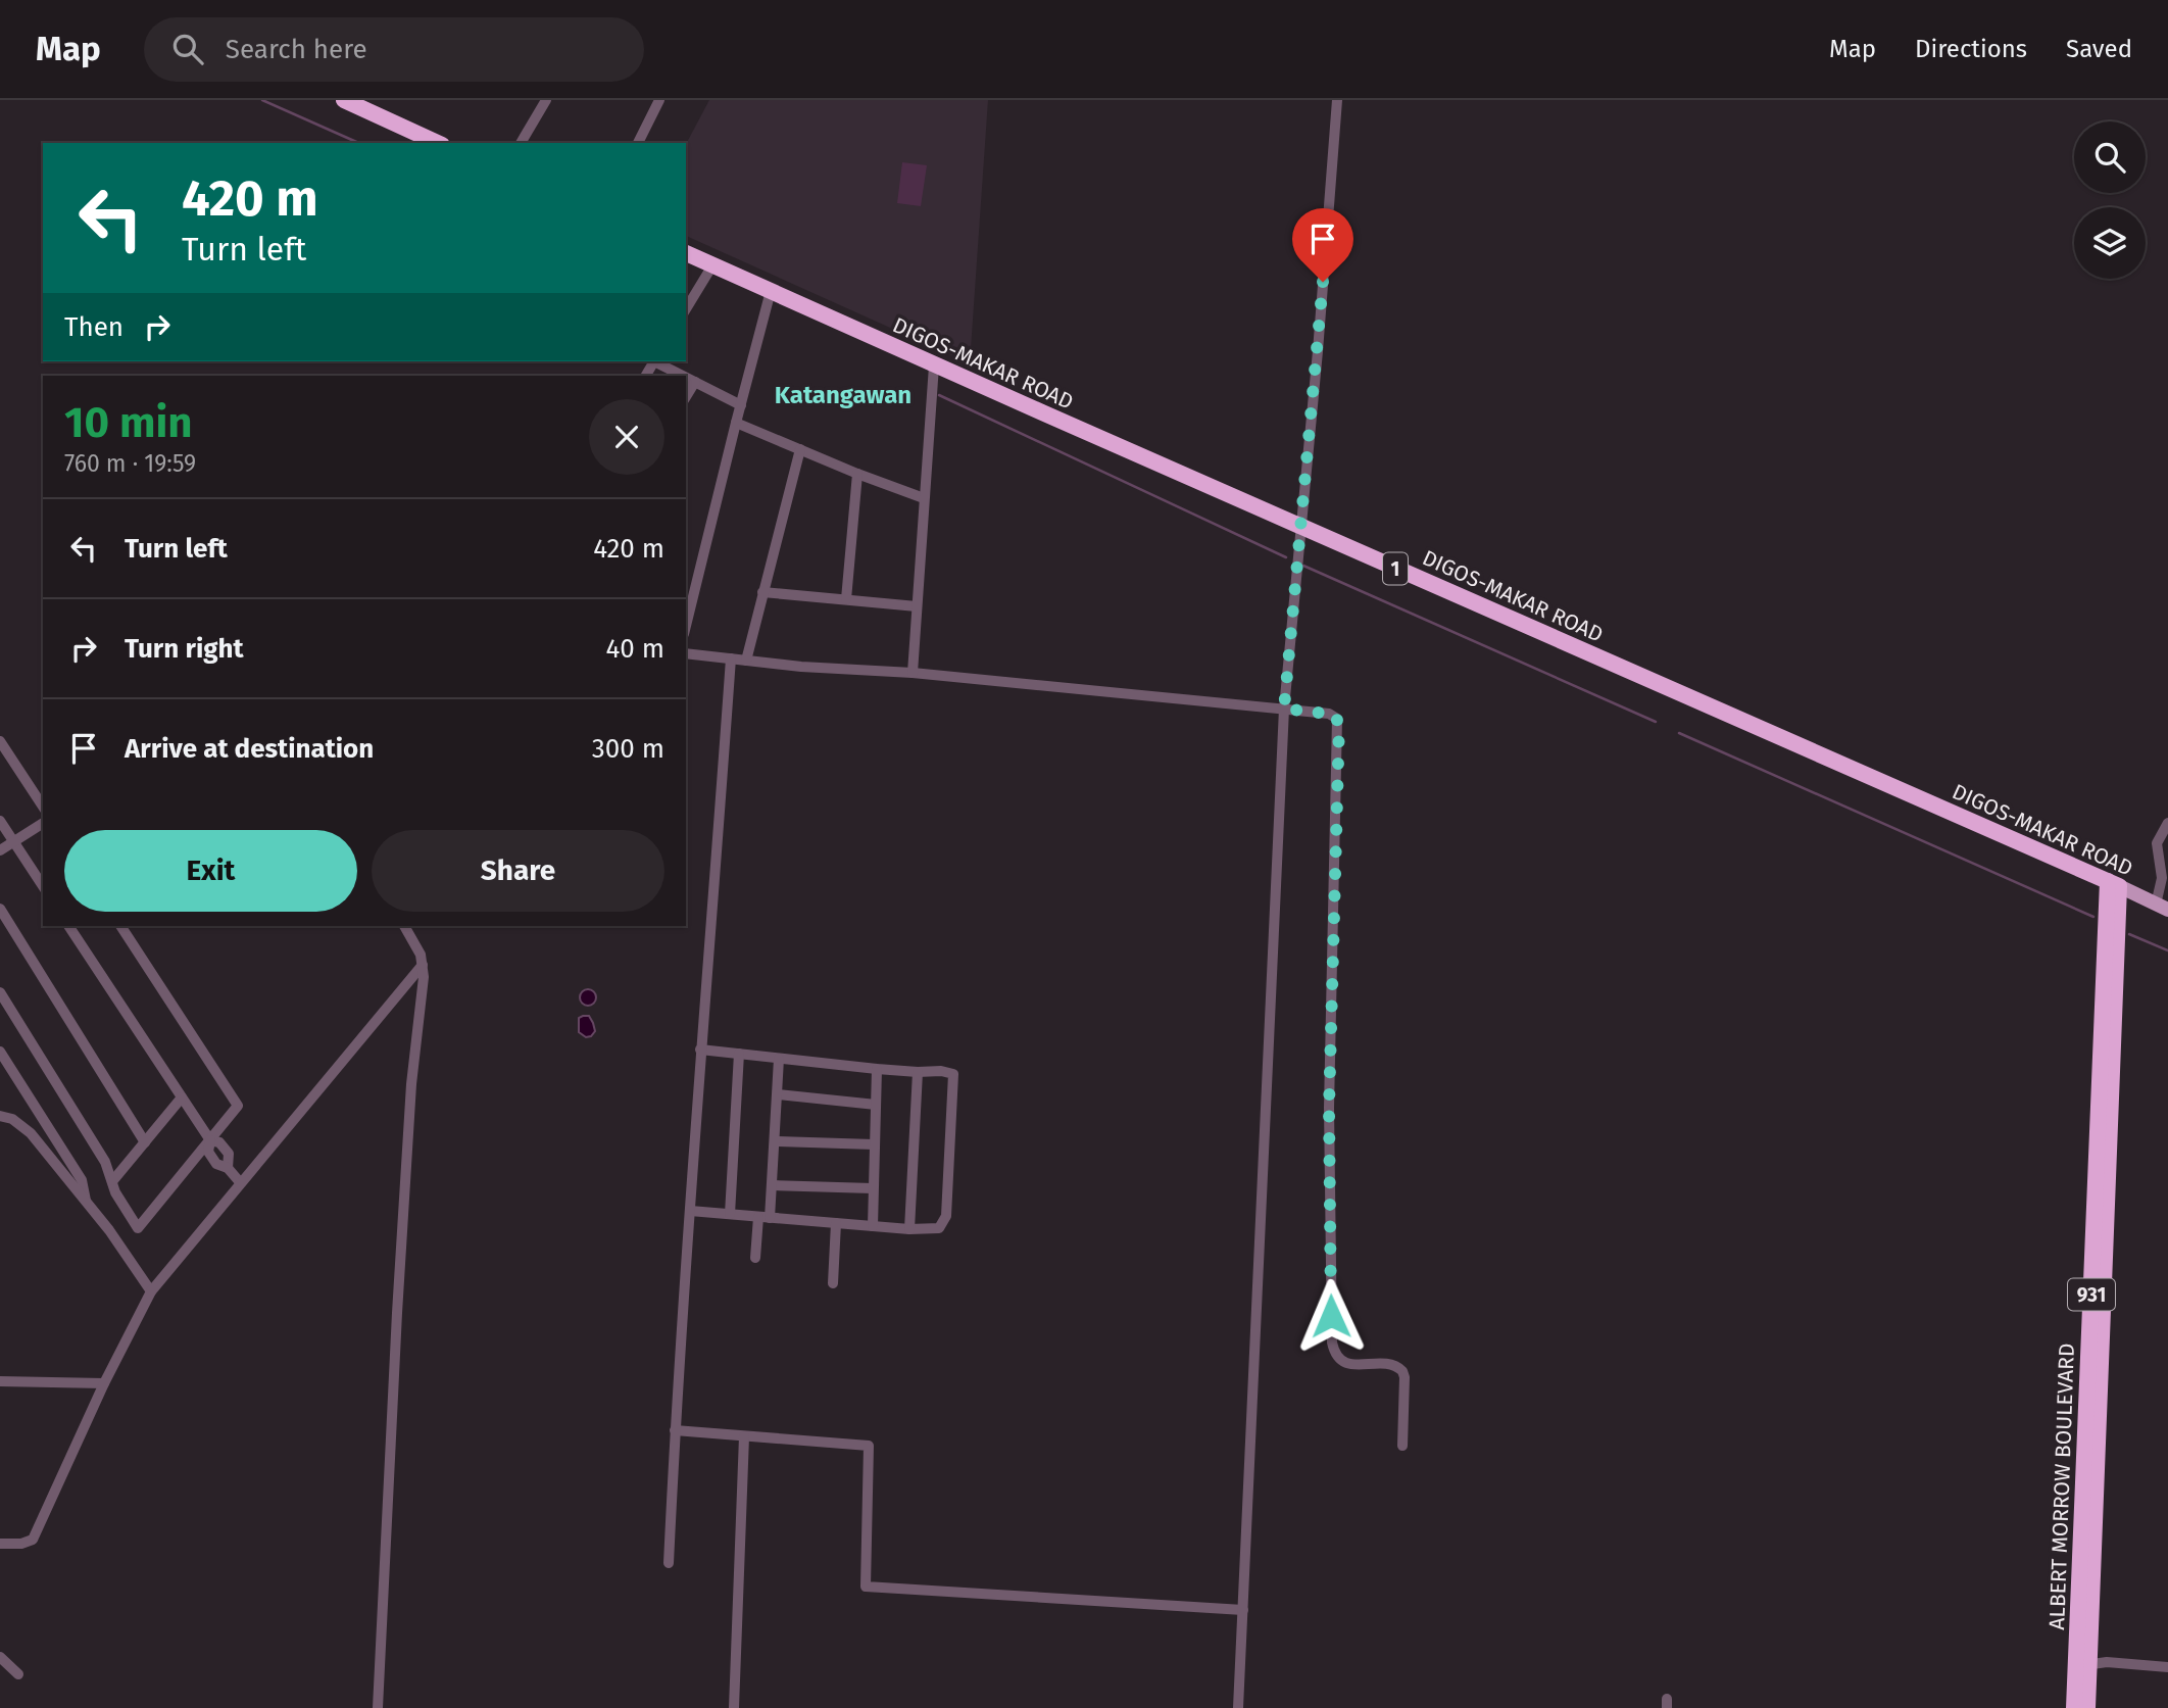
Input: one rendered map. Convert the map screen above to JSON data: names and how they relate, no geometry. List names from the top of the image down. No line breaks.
{"streets":{"highway":["DIGOS-MAKAR ROAD","1","931","ALBERT MORROW BOULEVARD"]},"crossings":[["DIGOS-MAKAR ROAD","ALBERT MORROW BOULEVARD"]],"districts":["Katangawan"],"page":{"header":"Map","search":"Search here","nav":["Map","Directions","Saved"],"turn":["420 m","Turn left"],"then":"Then","heading":["10 min","760 m · 19:59"],"list":[{"name":"Turn left","value":"420 m"},{"name":"Turn right","value":"40 m"},{"name":"Arrive at destination","value":"300 m"}],"buttons":["Exit","Share"]}}
